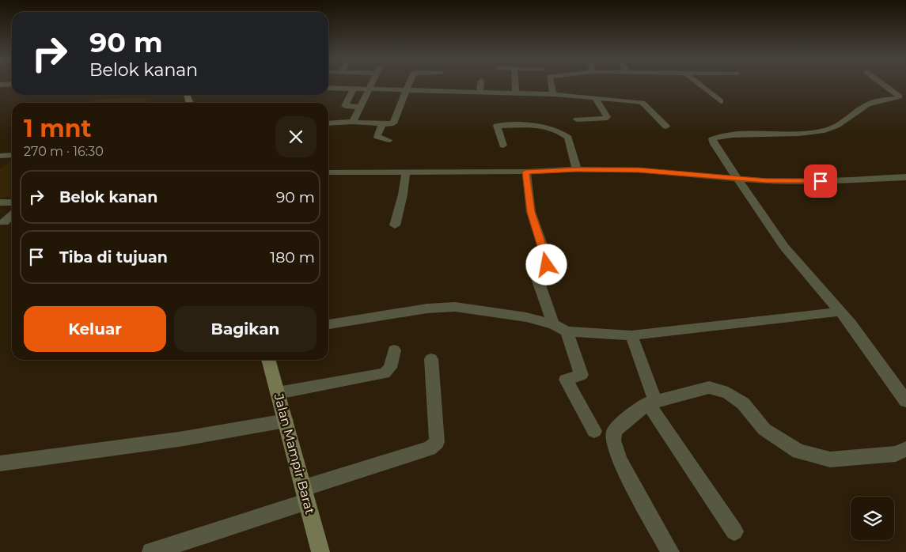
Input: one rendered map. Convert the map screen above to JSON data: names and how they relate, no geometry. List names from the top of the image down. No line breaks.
{"streets":{"street":["Jalan Mampir Barat"]},"page":{"turn":["90 m","Belok kanan"],"heading":["1 mnt","270 m · 16:30"],"list":[{"name":"Belok kanan","value":"90 m"},{"name":"Tiba di tujuan","value":"180 m"}],"buttons":["Keluar","Bagikan"]}}
